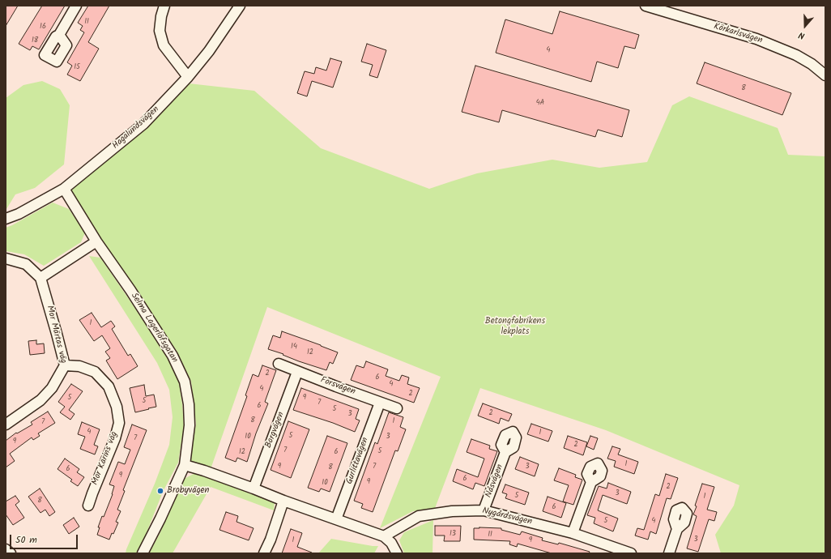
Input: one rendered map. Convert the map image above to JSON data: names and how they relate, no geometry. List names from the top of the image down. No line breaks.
{"streets":{"street":["Körkarlsvägen","Hagalundsvägen","Selma Lagerlöfsgatan","Mor Märtas väg","Forsvägen","Borgvägen","Mor Karins väg","Gurlittavägen","Nåsvägen","Nygårdsvägen"]},"crossings":[["Hagalundsvägen","Selma Lagerlöfsgatan"],["Mor Märtas väg","Mor Karins väg"],["Forsvägen","Borgvägen"],["Forsvägen","Gurlittavägen"],["Nåsvägen","Nygårdsvägen"]],"parks":["Betongfabrikens lekplats"],"places":["Brobyvägen"],"house_numbers":["11","16","18","4","15","8","4A","1","14","12","2","6","4","4","2","5","9","5","7","6","5","2","3","8","1","7","4","1","5","10","3","7","9","2","7","5","12","6","1","9","7","3","8","6","9","6","9","10","2","3","5","1","8","6","5","4","13","11","3","1","9"],"scale_bar":"50 m","north":"bottom"}
